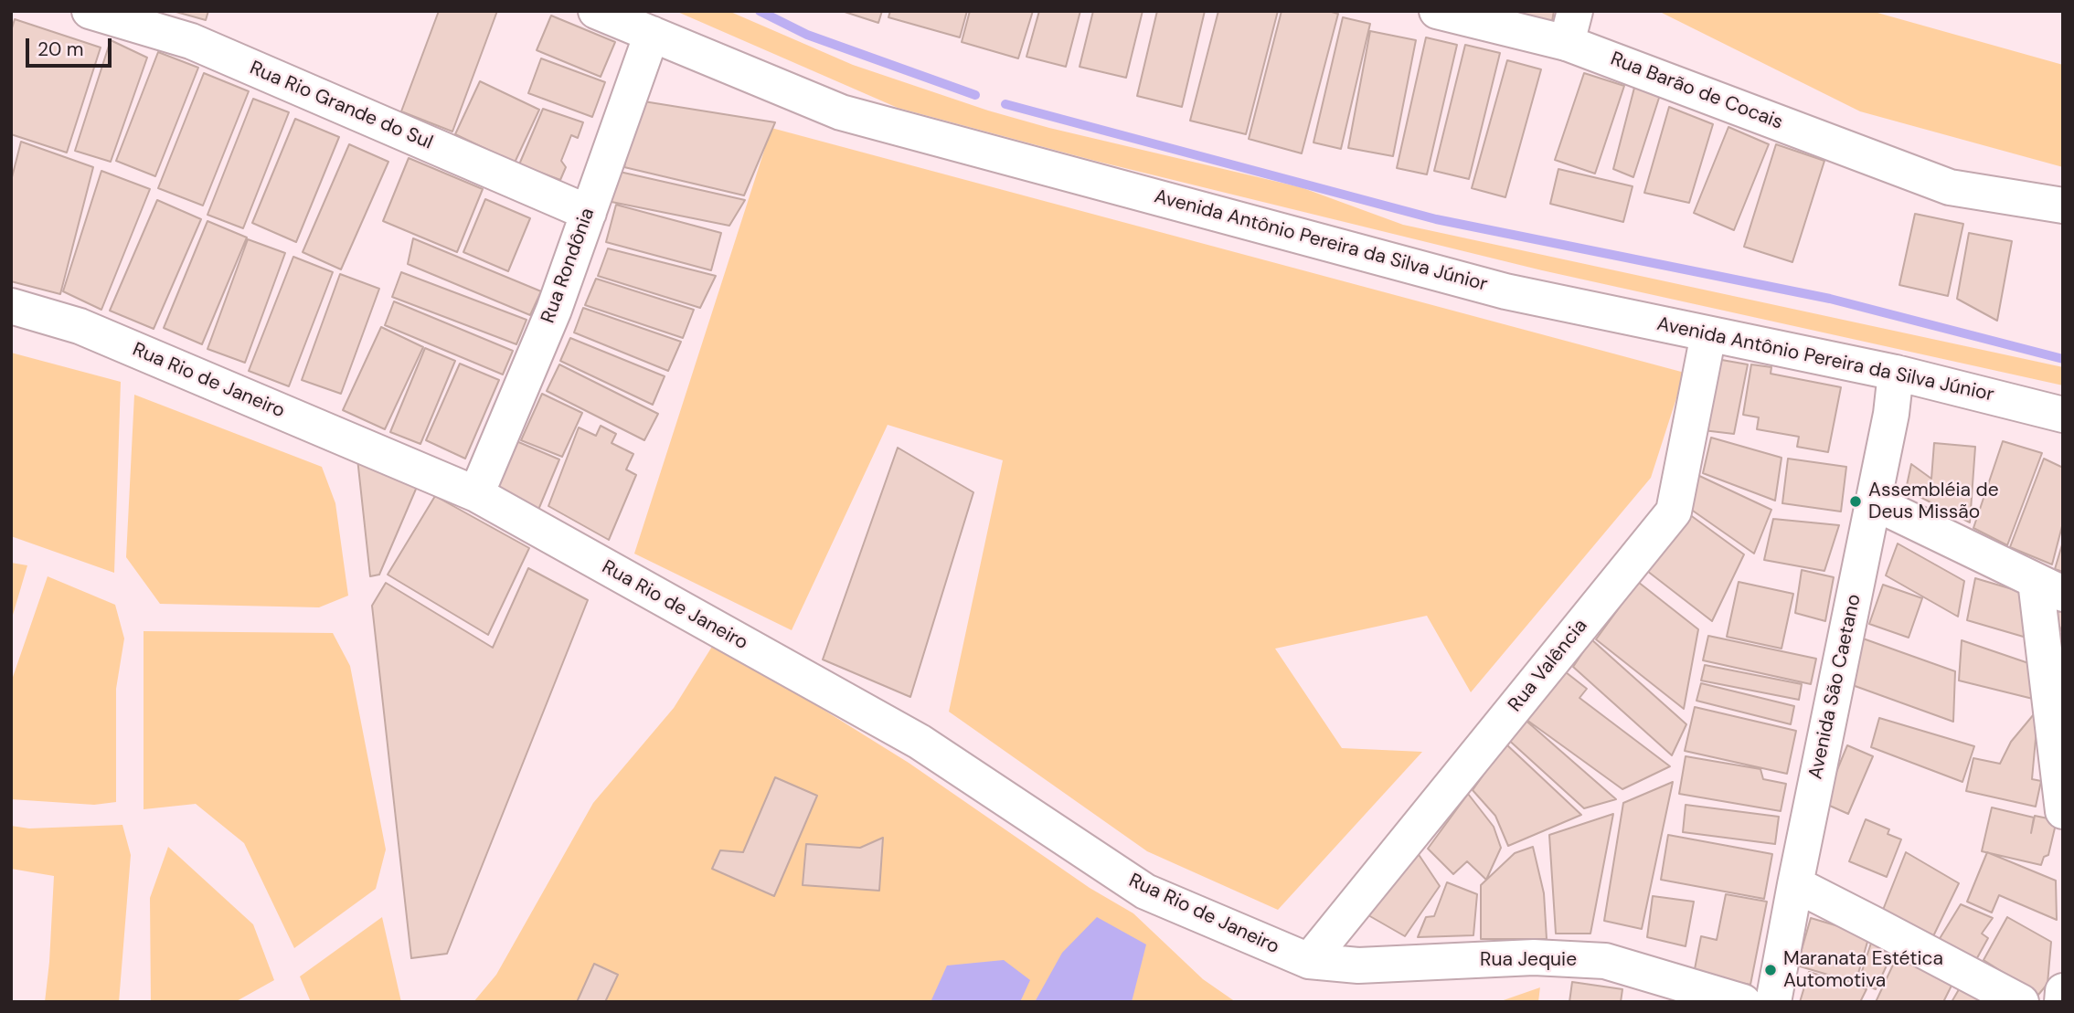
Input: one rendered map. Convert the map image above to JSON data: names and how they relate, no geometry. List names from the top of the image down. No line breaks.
{"streets":{"street":["Rua Barão de Cocais","Rua Rio Grande do Sul","Avenida Antônio Pereira da Silva Júnior","Rua Rondônia","Rua Rio de Janeiro","Rua Valência","Avenida São Caetano","Rua Jequie"]},"crossings":[["Rua Rio Grande do Sul","Rua Rondônia"],["Avenida Antônio Pereira da Silva Júnior","Rua Rondônia"],["Avenida Antônio Pereira da Silva Júnior","Rua Valência"],["Avenida Antônio Pereira da Silva Júnior","Avenida São Caetano"],["Rua Rondônia","Rua Rio de Janeiro"],["Rua Rio de Janeiro","Rua Valência"],["Rua Rio de Janeiro","Rua Jequie"],["Rua Valência","Rua Jequie"]],"places":["Assembléia de Deus Missão","Maranata Estética Automotiva"],"scale_bar":"20 m"}
